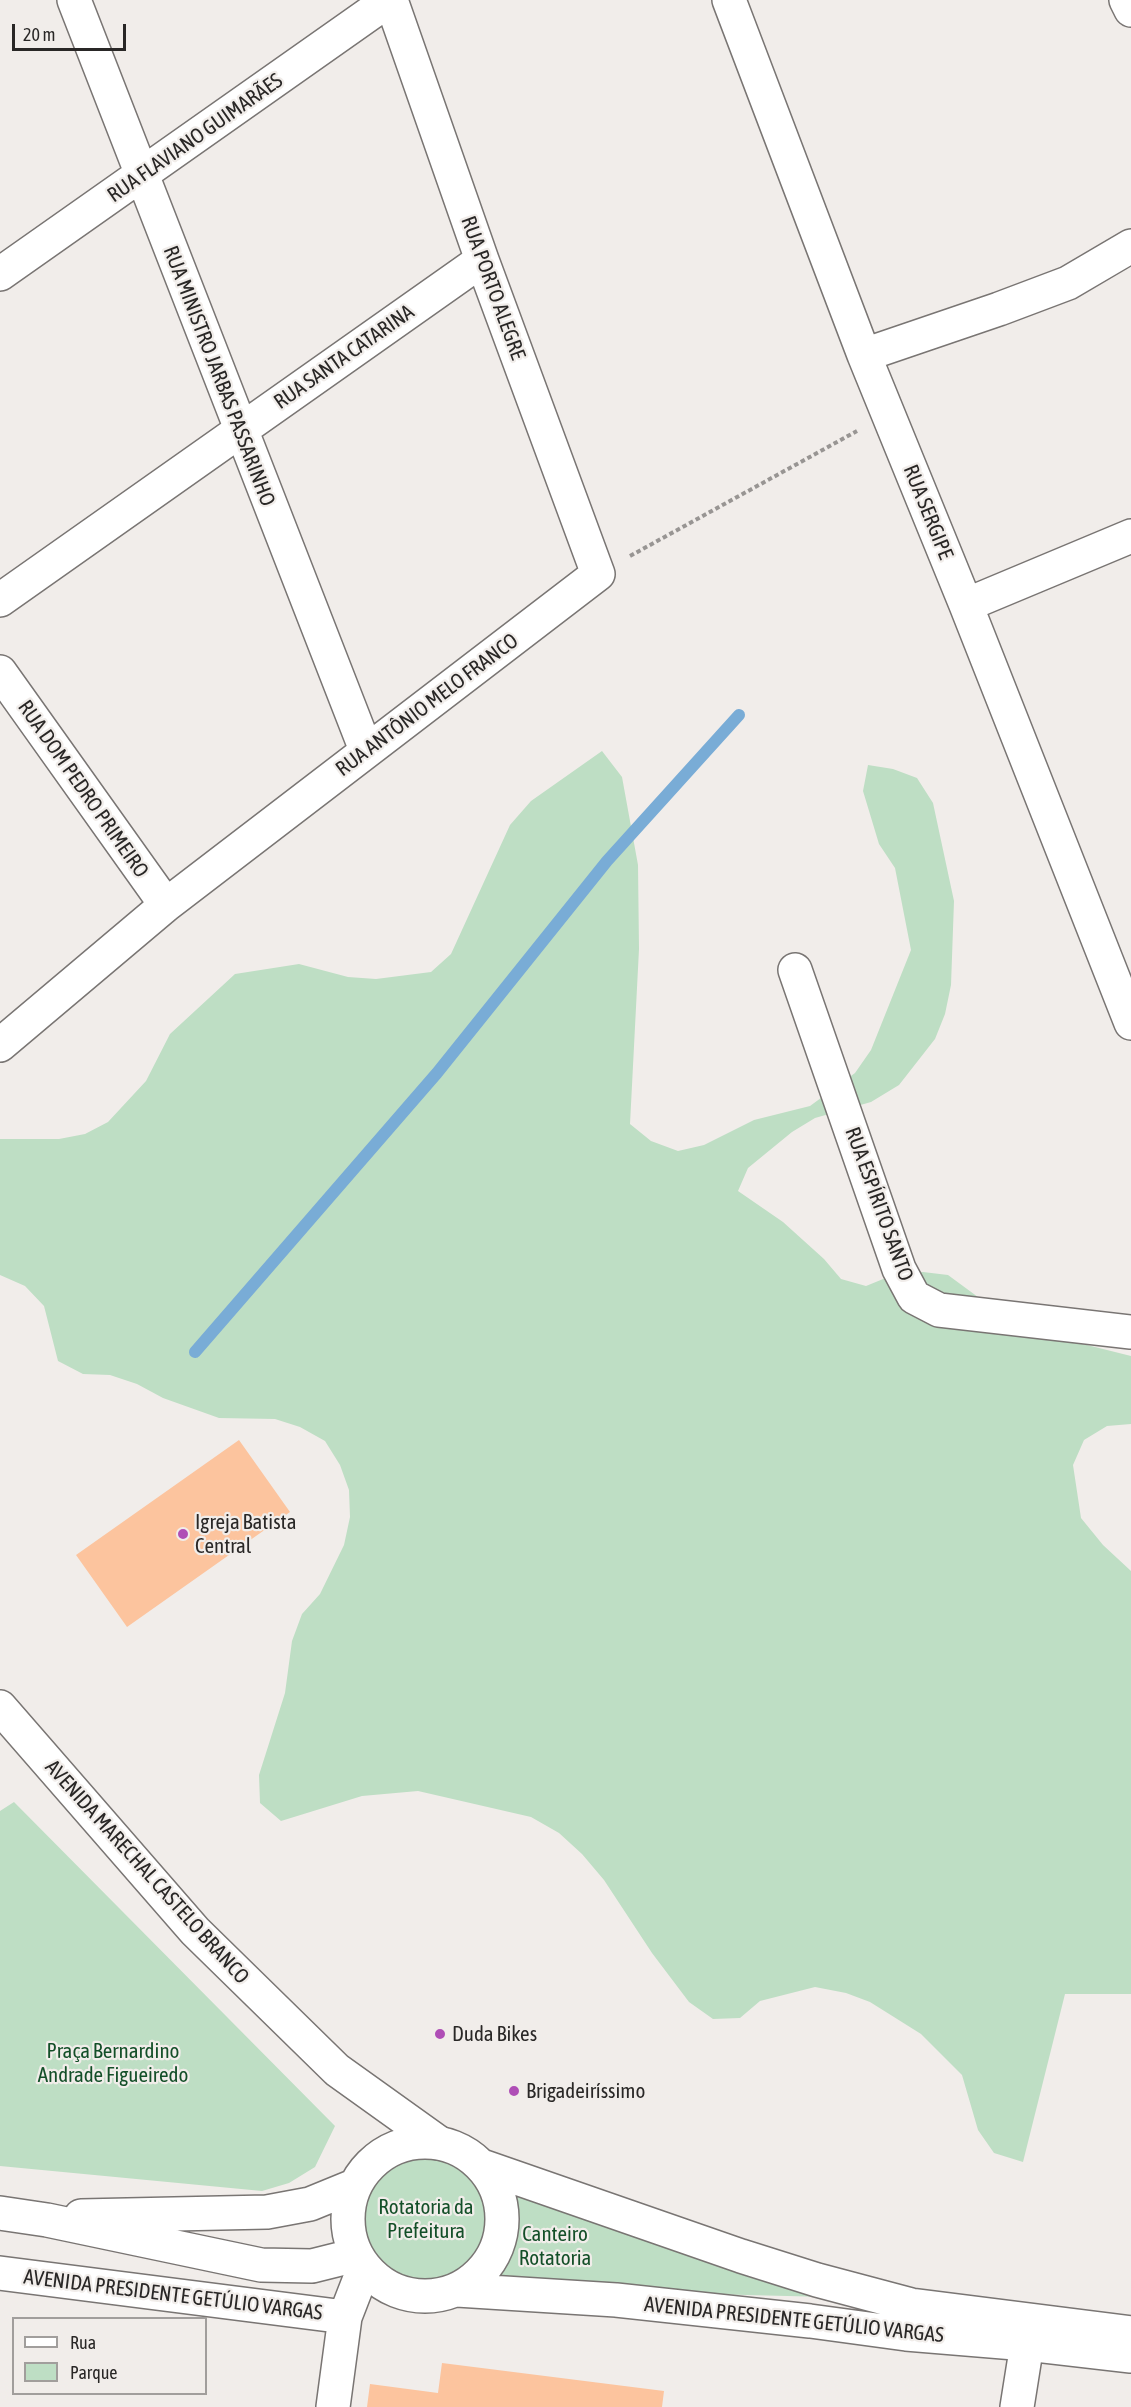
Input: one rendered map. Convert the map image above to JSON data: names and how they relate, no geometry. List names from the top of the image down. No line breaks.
{"streets":{"street":["RUA FLAVIANO GUIMARÃES","RUA PORTO ALEGRE","RUA SANTA CATARINA","RUA MINISTRO JARBAS PASSARINHO","RUA SERGIPE","RUA ANTÔNIO MELO FRANCO","RUA DOM PEDRO PRIMEIRO","RUA ESPÍRITO SANTO","AVENIDA MARECHAL CASTELO BRANCO","AVENIDA PRESIDENTE GETÚLIO VARGAS"]},"crossings":[["RUA FLAVIANO GUIMARÃES","RUA PORTO ALEGRE"],["RUA FLAVIANO GUIMARÃES","RUA MINISTRO JARBAS PASSARINHO"],["RUA PORTO ALEGRE","RUA SANTA CATARINA"],["RUA PORTO ALEGRE","RUA ANTÔNIO MELO FRANCO"],["RUA SANTA CATARINA","RUA MINISTRO JARBAS PASSARINHO"],["RUA MINISTRO JARBAS PASSARINHO","RUA ANTÔNIO MELO FRANCO"],["RUA ANTÔNIO MELO FRANCO","RUA DOM PEDRO PRIMEIRO"],["AVENIDA MARECHAL CASTELO BRANCO","AVENIDA PRESIDENTE GETÚLIO VARGAS"]],"parks":["Praça Bernardino Andrade Figueiredo","Rotatoria da Prefeitura","Canteiro Rotatoria"],"places":["Igreja Batista Central","Duda Bikes","Brigadeiríssimo"],"legend":["Rua","Parque"],"scale_bar":"20 m"}
